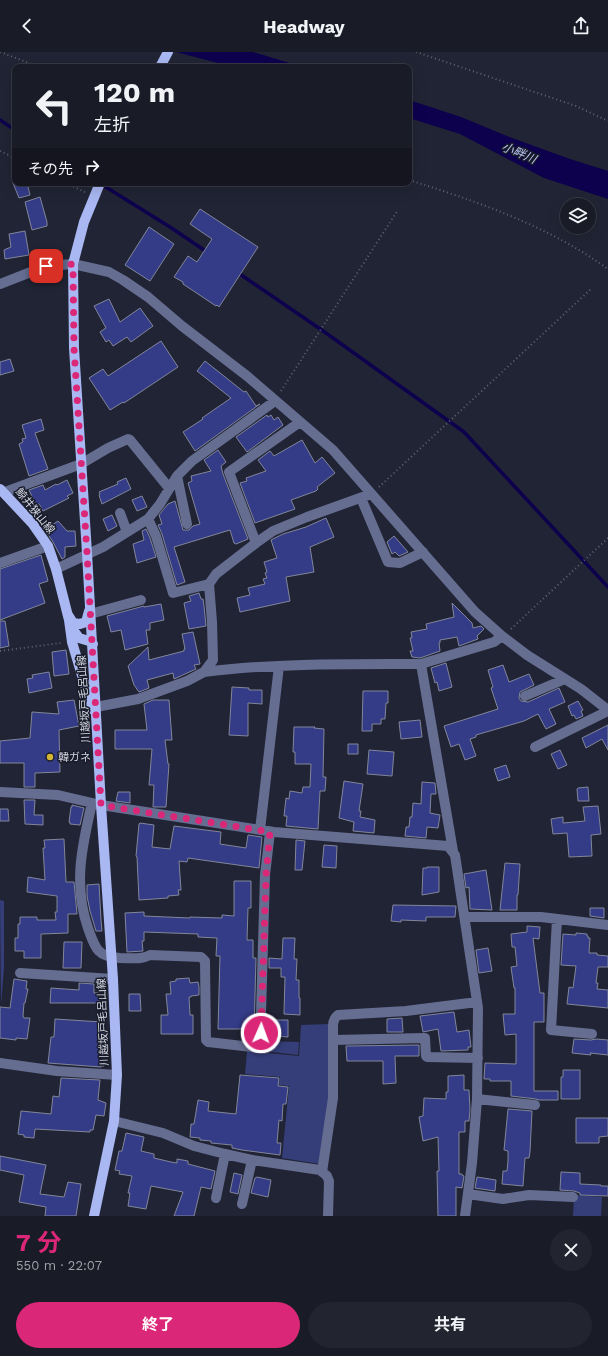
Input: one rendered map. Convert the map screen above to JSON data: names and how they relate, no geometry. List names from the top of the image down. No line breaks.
{"streets":{"main road":["鯨井狭山線","川越坂戸毛呂山線"]},"water":["小畔川"],"places":["韓ガネ"],"page":{"header":"Headway","turn":["120 m","左折"],"then":"その先","heading":["7 分","550 m · 22:07"],"buttons":["終了","共有"]}}
